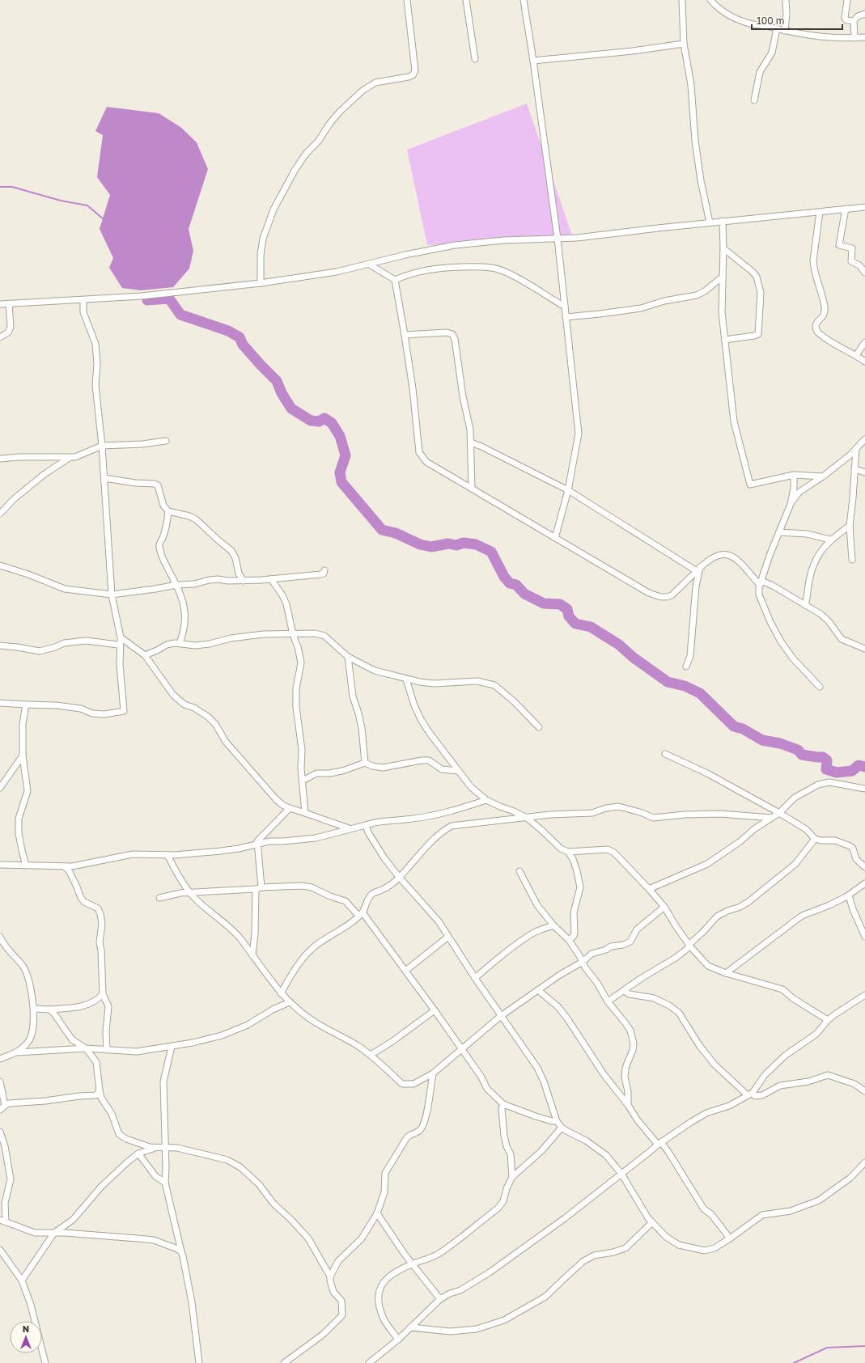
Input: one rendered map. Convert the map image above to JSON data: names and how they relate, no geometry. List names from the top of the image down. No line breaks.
{"scale_bar":"100 m","north":"top"}
